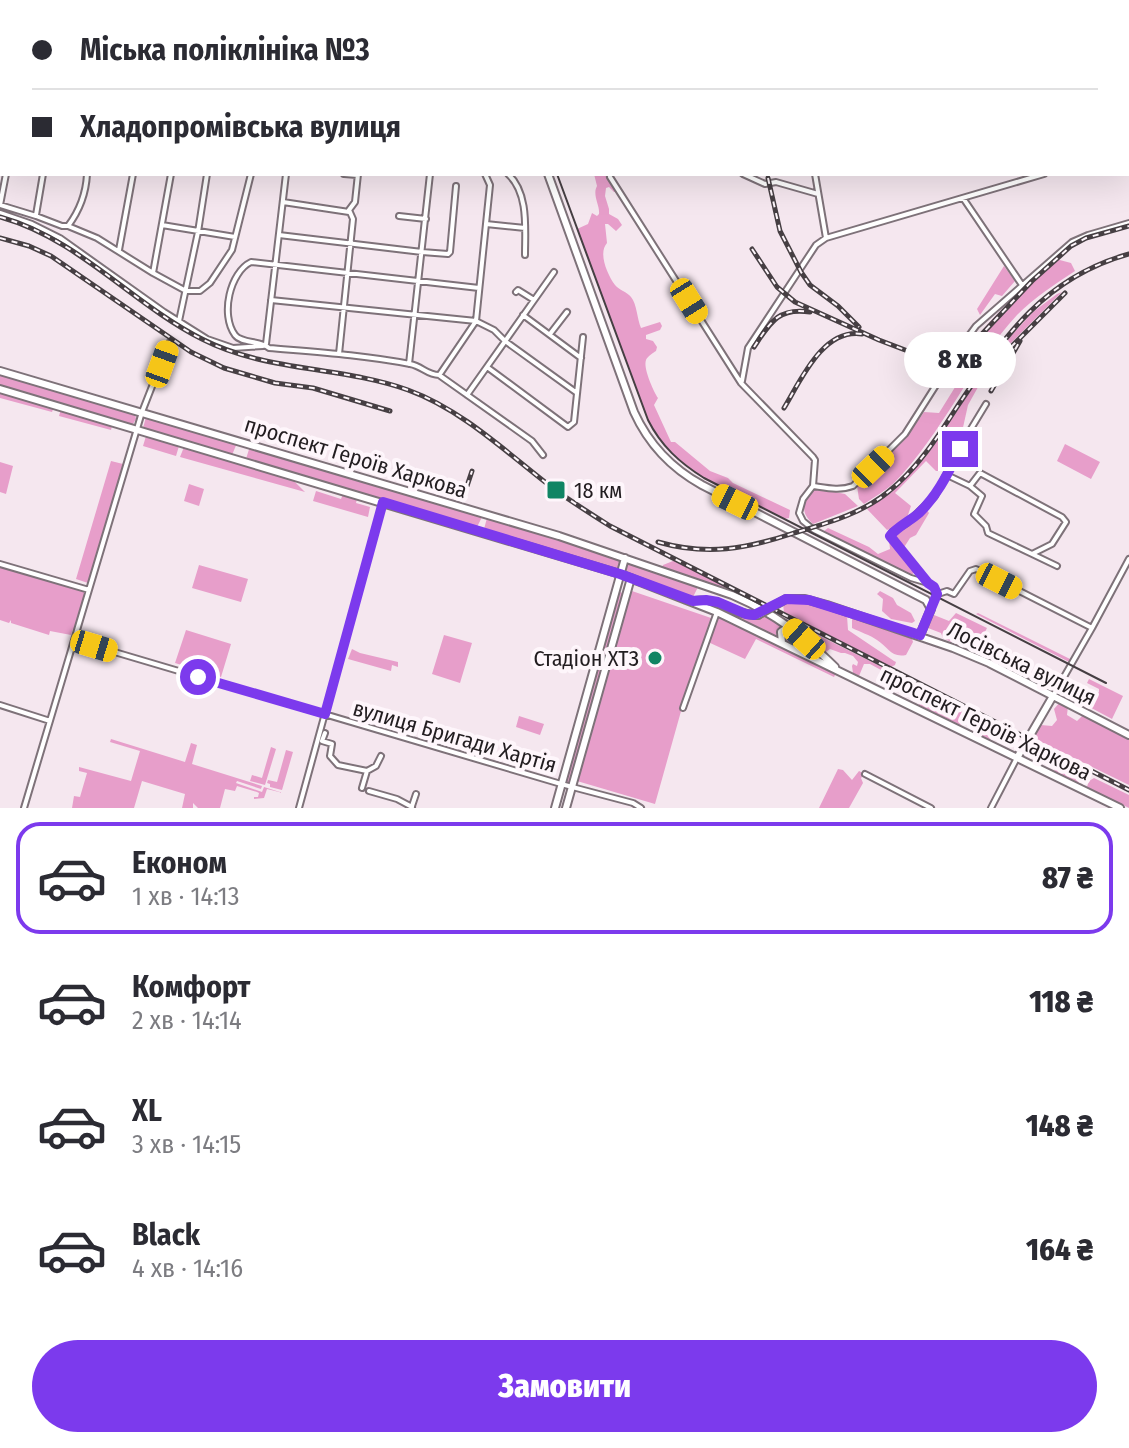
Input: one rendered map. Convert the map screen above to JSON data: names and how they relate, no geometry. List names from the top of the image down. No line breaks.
{"streets":{"main road":["проспект Героїв Харкова","Лосівська вулиця"],"street":["вулиця Бригади Хартія"]},"places":{"transit":["18 км"],"other":["Стадіон ХТЗ"]},"page":{"banner":["Міська поліклініка №3","Хладопромівська вулиця"],"bubble":"8 хв","list":[{"name":"Економ","note":"1 хв · 14:13","value":"87 ₴"},{"name":"Комфорт","note":"2 хв · 14:14","value":"118 ₴"},{"name":"XL","note":"3 хв · 14:15","value":"148 ₴"},{"name":"Black","note":"4 хв · 14:16","value":"164 ₴"}],"buttons":"Замовити"}}
